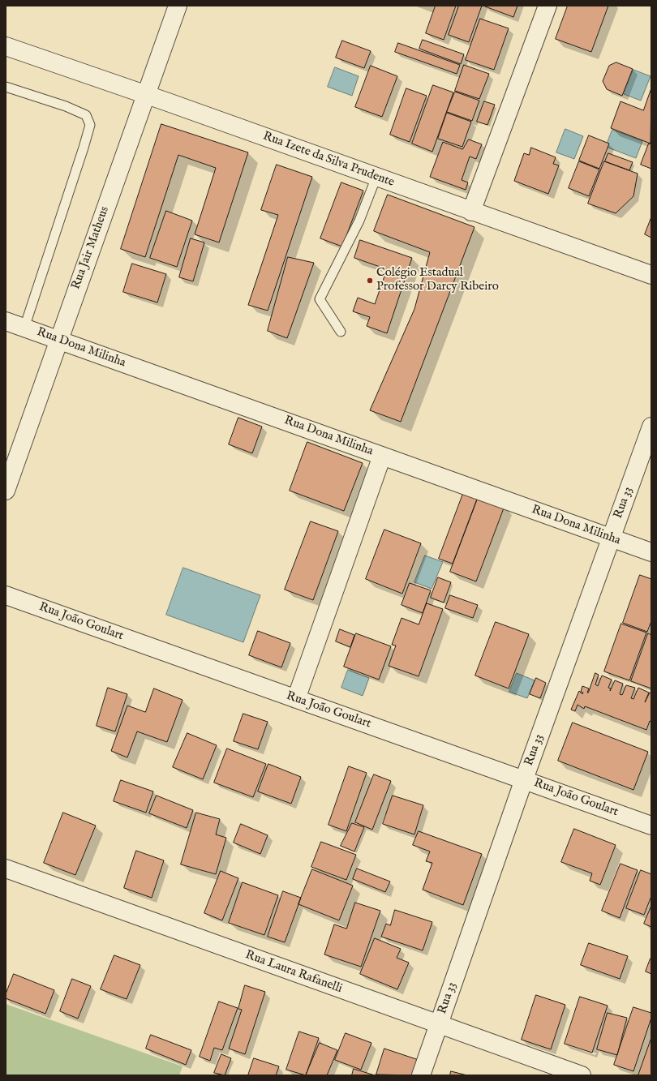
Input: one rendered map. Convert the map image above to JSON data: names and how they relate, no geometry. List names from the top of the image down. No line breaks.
{"streets":{"street":["Rua Izete da Silva Prudente","Rua Jair Matheus","Rua Dona Milinha","Rua 33","Rua João Goulart","Rua Laura Rafanelli"]},"crossings":[["Rua Izete da Silva Prudente","Rua Jair Matheus"],["Rua Jair Matheus","Rua Dona Milinha"],["Rua Dona Milinha","Rua 33"],["Rua 33","Rua João Goulart"],["Rua 33","Rua Laura Rafanelli"]],"places":["Colégio Estadual Professor Darcy Ribeiro"]}
